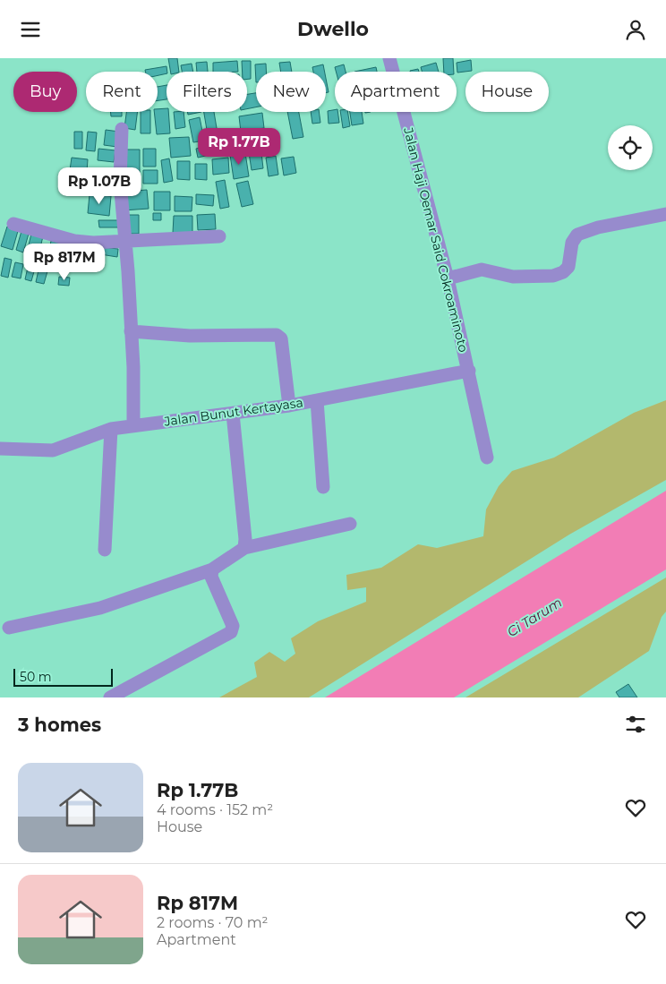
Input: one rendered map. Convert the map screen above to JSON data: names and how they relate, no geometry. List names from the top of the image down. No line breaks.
{"streets":{"street":["Jalan Haji Oemar Said Cokroaminoto","Jalan Bunut Kertayasa"]},"crossings":[["Jalan Haji Oemar Said Cokroaminoto","Jalan Bunut Kertayasa"]],"water":["Ci Tarum"],"scale_bar":"50 m","page":{"header":"Dwello","chip":["Buy","Rent","Filters","New","Apartment","House"],"price":["Rp 1.77B","Rp 1.07B","Rp 817M"],"scale":"50 m","heading":"3 homes","list":[{"name":"Rp 1.77B","note":"4 rooms · 152 m² · House"},{"name":"Rp 817M","note":"2 rooms · 70 m² · Apartment"}]}}
